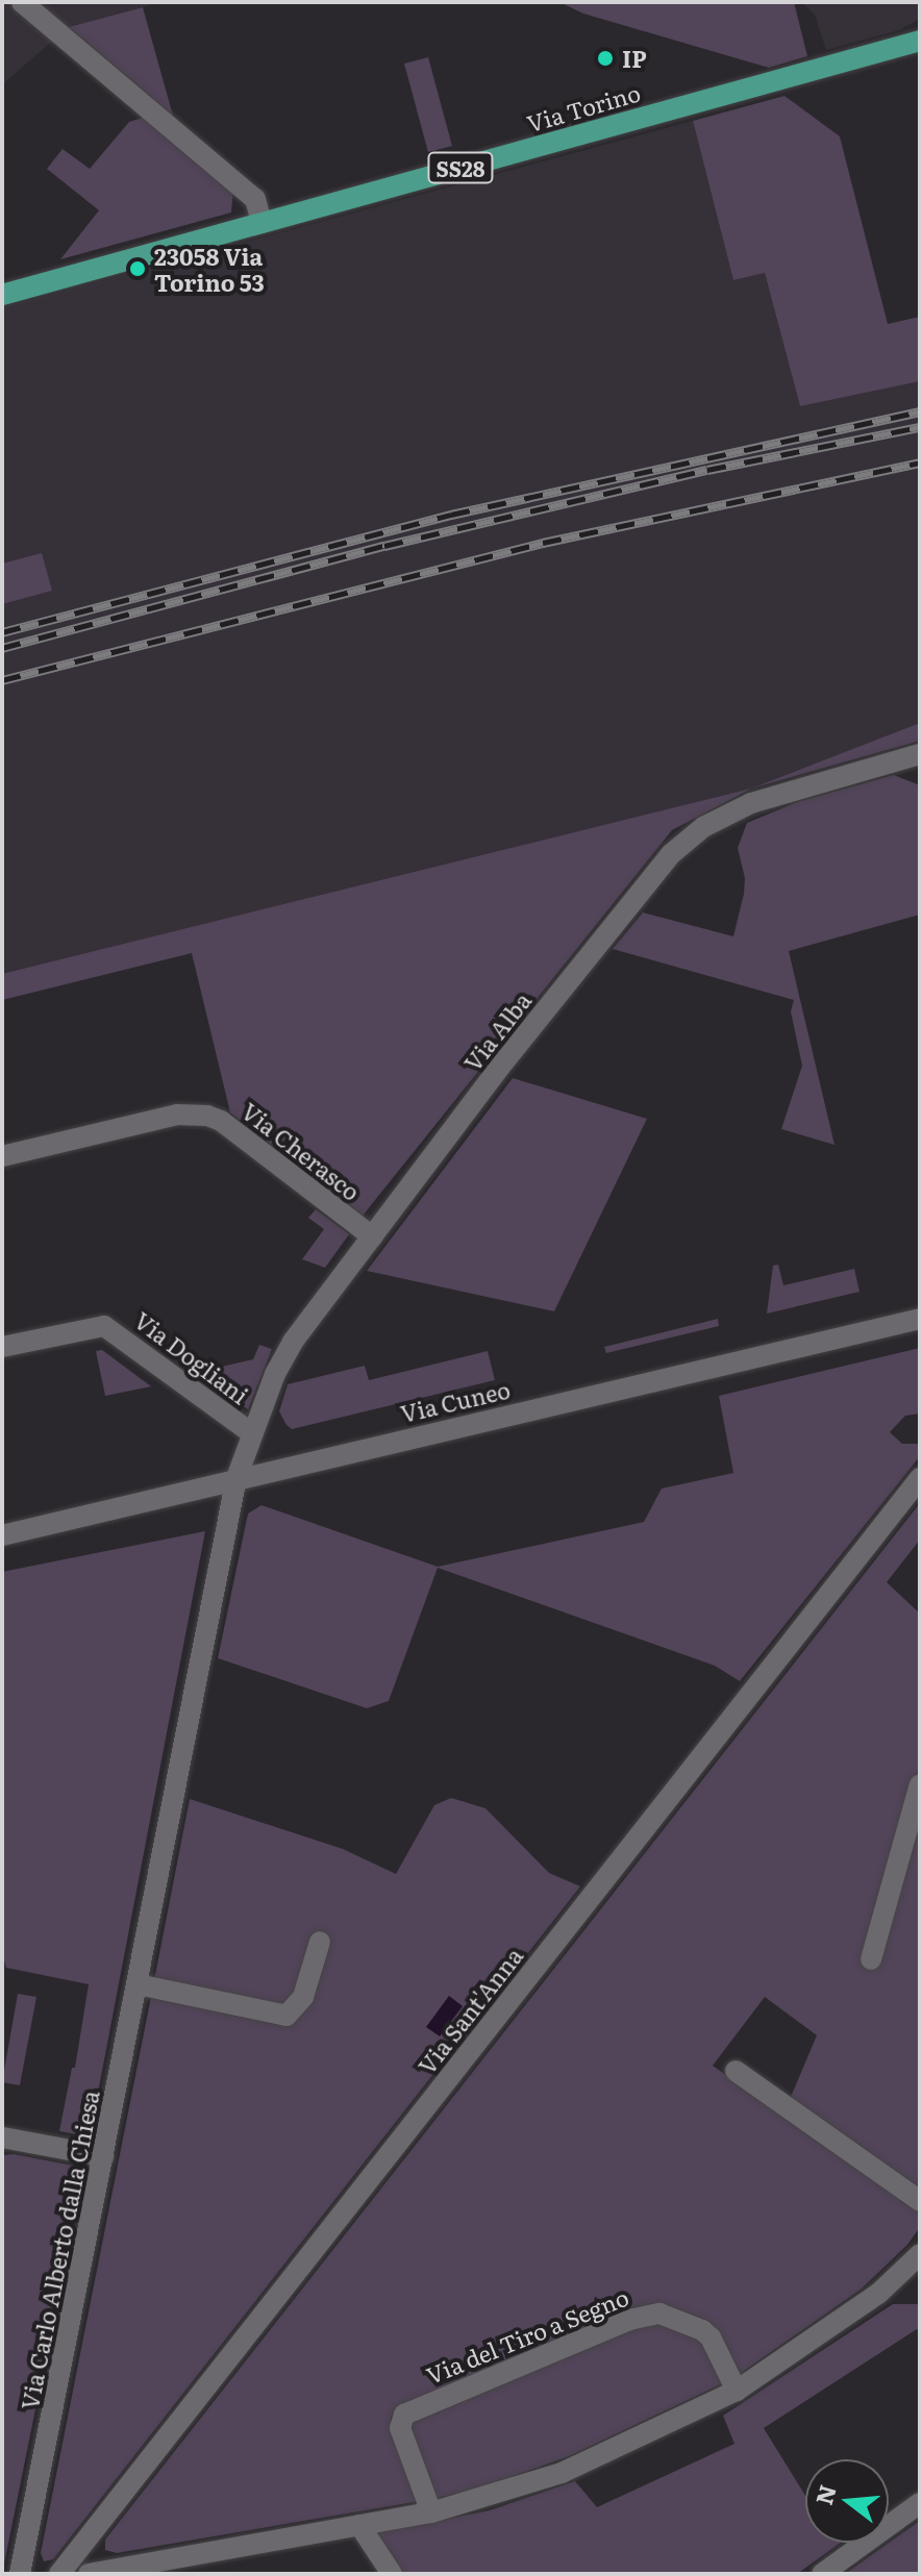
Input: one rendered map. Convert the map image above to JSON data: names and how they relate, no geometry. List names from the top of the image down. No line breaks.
{"streets":{"main road":["Via Torino","SS28"],"street":["Via Alba","Via Cherasco","Via Dogliani","Via Cuneo","Via Sant'Anna","Via Carlo Alberto dalla Chiesa","Via del Tiro a Segno"]},"crossings":[["Via Alba","Via Cherasco"],["Via Alba","Via Dogliani"],["Via Alba","Via Cuneo"],["Via Alba","Via Carlo Alberto dalla Chiesa"],["Via Cuneo","Via Carlo Alberto dalla Chiesa"]],"places":["IP","23058 Via Torino 53"],"north":"left"}
